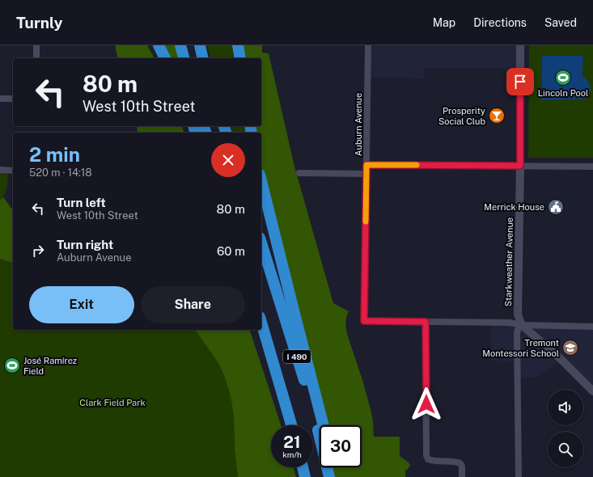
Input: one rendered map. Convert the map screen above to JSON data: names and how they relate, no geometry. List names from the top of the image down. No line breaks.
{"streets":{"highway":["I 490"],"street":["Auburn Avenue","Starkweather Avenue"]},"parks":["Clark Field Park"],"places":{"sports":["Lincoln Pool","José Ramírez Field"],"bar":["Prosperity Social Club"],"public building":["Merrick House"],"school or university":["Tremont Montessori School"]},"page":{"header":"Turnly","nav":["Map","Directions","Saved"],"turn":["80 m","West 10th Street"],"heading":["2 min","520 m · 14:18"],"list":[{"name":"Turn left","note":"West 10th Street","value":"80 m"},{"name":"Turn right","note":"Auburn Avenue","value":"60 m"}],"buttons":["Exit","Share"],"speed":"21 km/h","limit":"30"}}
